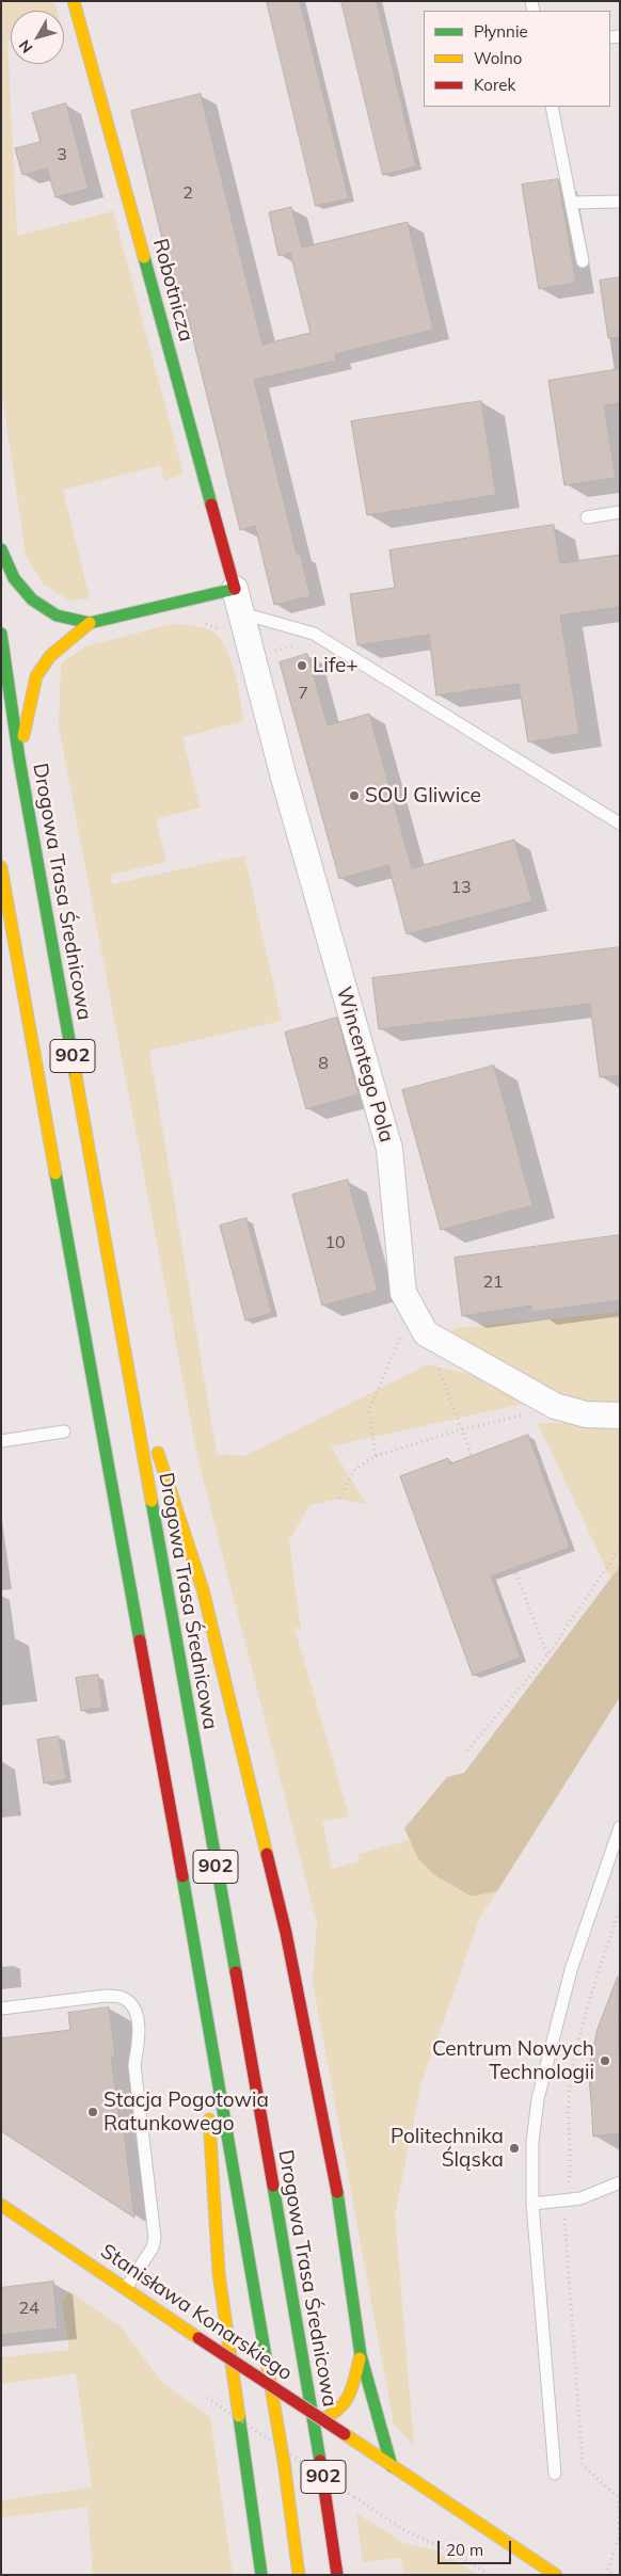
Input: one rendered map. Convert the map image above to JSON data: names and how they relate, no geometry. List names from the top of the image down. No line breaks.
{"streets":{"main road":["Robotnicza","Drogowa Trasa Średnicowa","902","Stanisława Konarskiego"],"street":["Wincentego Pola"]},"crossings":[["Robotnicza","Wincentego Pola"]],"places":["Life+","SOU Gliwice","Centrum Nowych Technologii","Stacja Pogotowia Ratunkowego","Politechnika Śląska"],"house_numbers":["3","2","7","13","8","10","21","24"],"legend":["Płynnie","Wolno","Korek"],"scale_bar":"20 m","north":"bottom left"}
